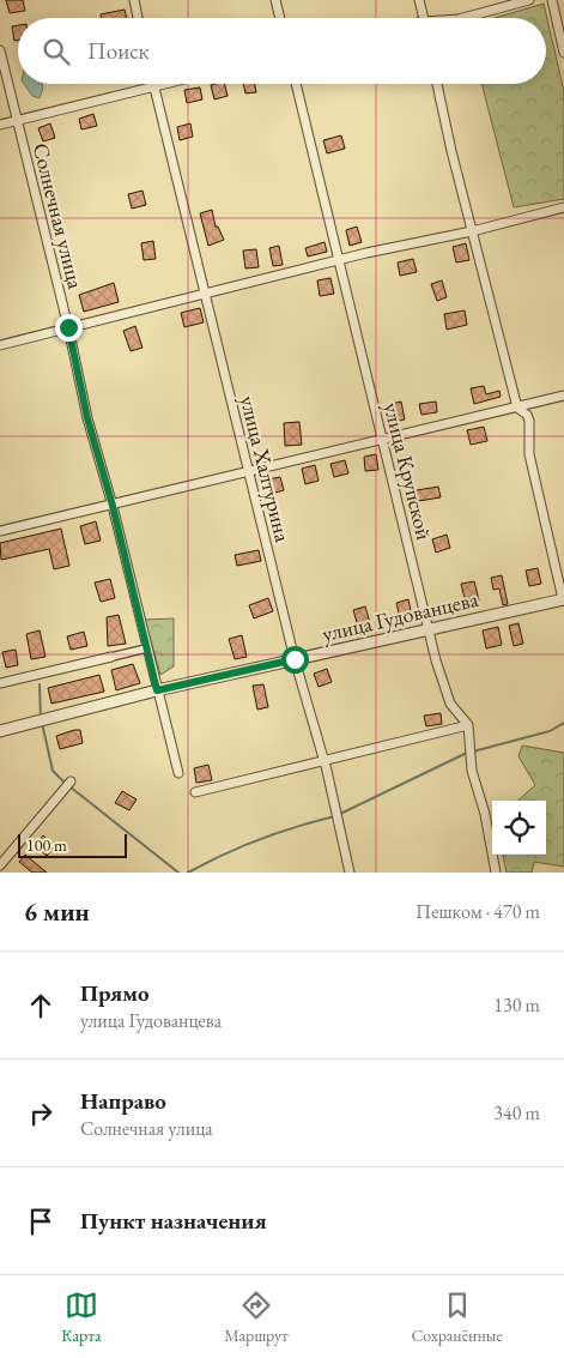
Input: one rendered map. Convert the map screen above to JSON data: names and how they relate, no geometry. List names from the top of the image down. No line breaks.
{"streets":{"street":["Солнечная улица","улица Халтурина","улица Крупской","улица Гудованцева"]},"crossings":[["Солнечная улица","улица Гудованцева"],["улица Халтурина","улица Гудованцева"],["улица Крупской","улица Гудованцева"]],"scale_bar":"100 m","page":{"search":"Поиск","scale":"100 m","heading":["6 мин","Пешком · 470 m"],"list":[["Прямо","улица Гудованцева","130 m"],["Направо","Солнечная улица","340 m"],"Пункт назначения"],"nav":["Карта","Маршрут","Сохранённые"]}}
